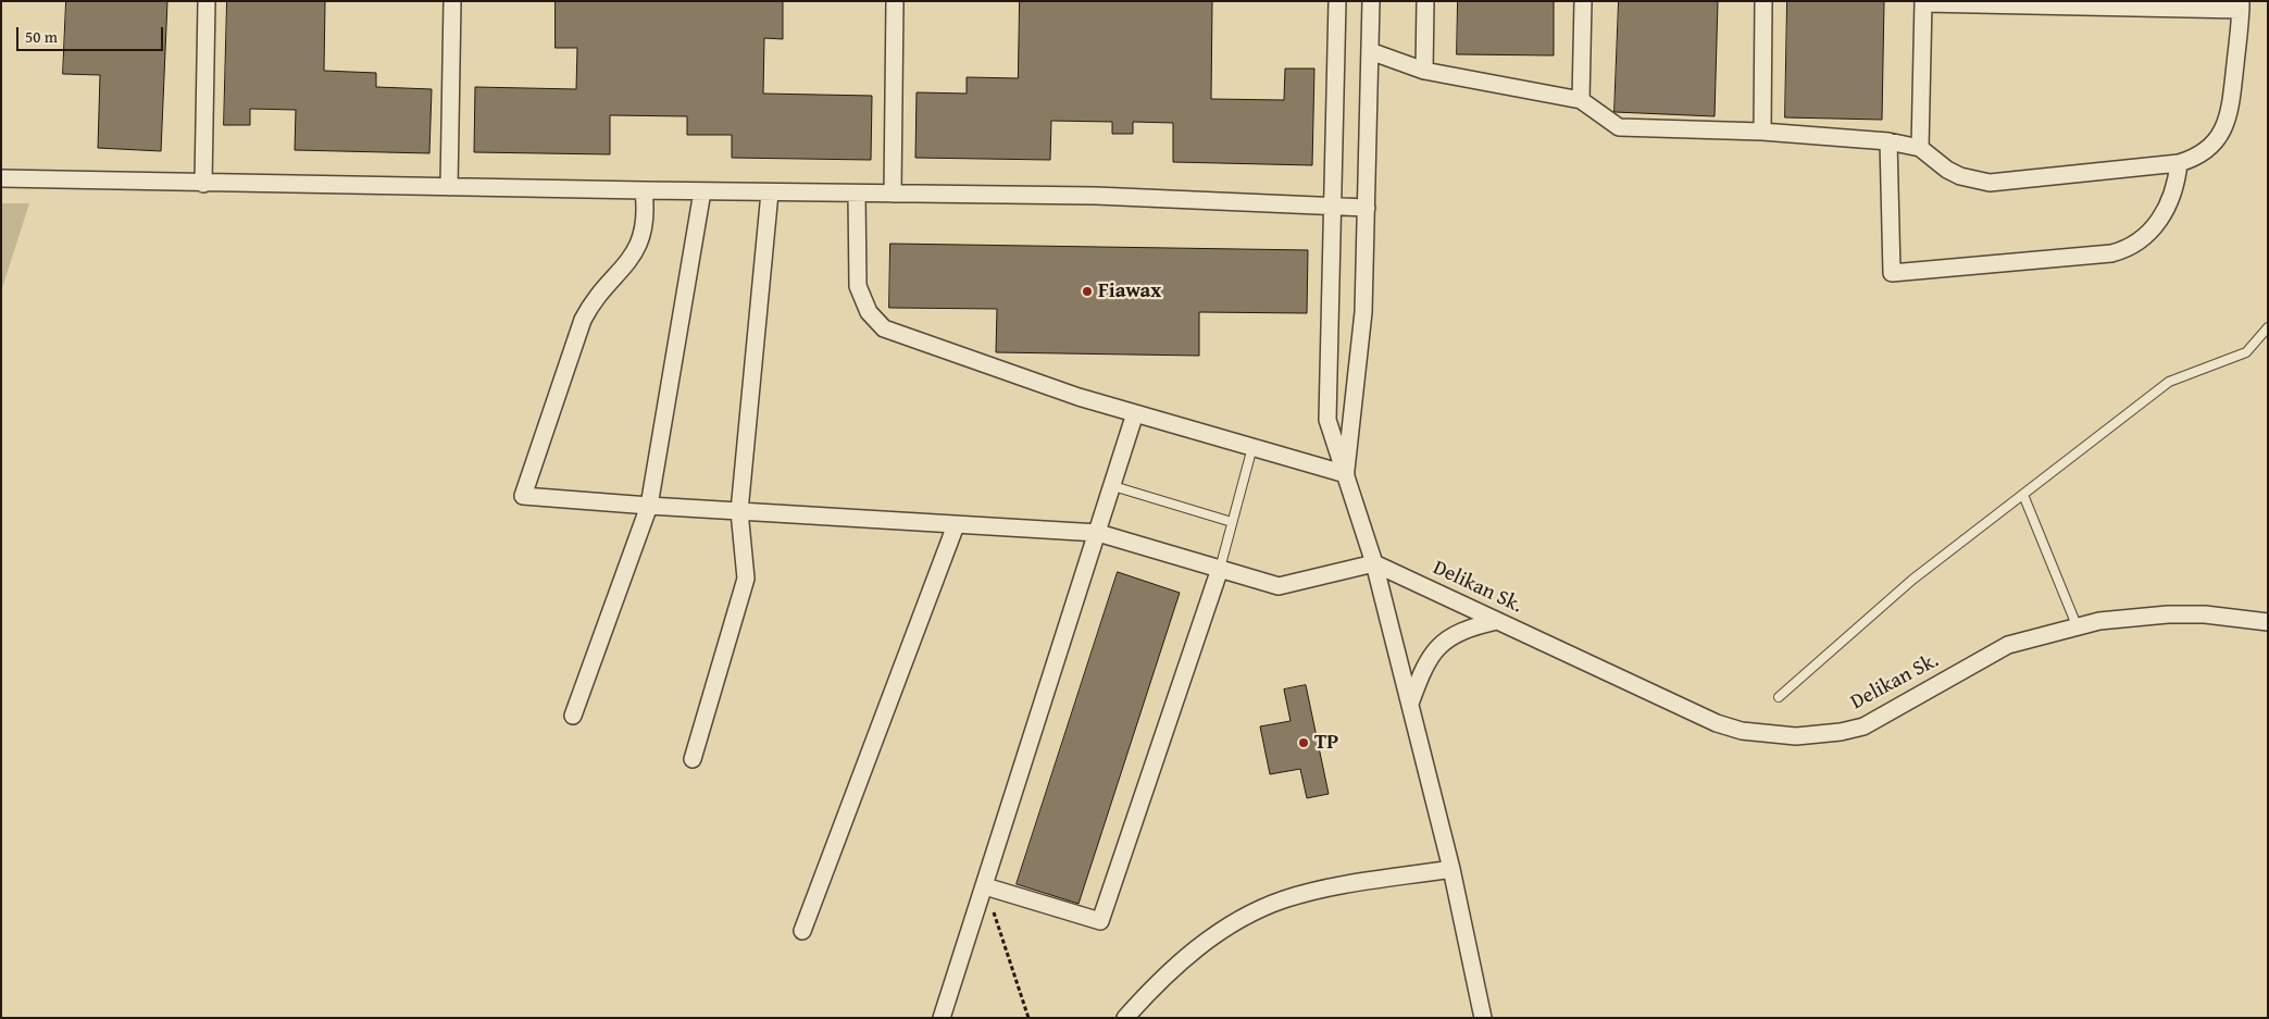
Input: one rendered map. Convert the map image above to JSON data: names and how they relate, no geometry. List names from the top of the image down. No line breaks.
{"streets":{"street":["Delikan Sk."]},"places":["Fiawax","TP"],"scale_bar":"50 m"}
